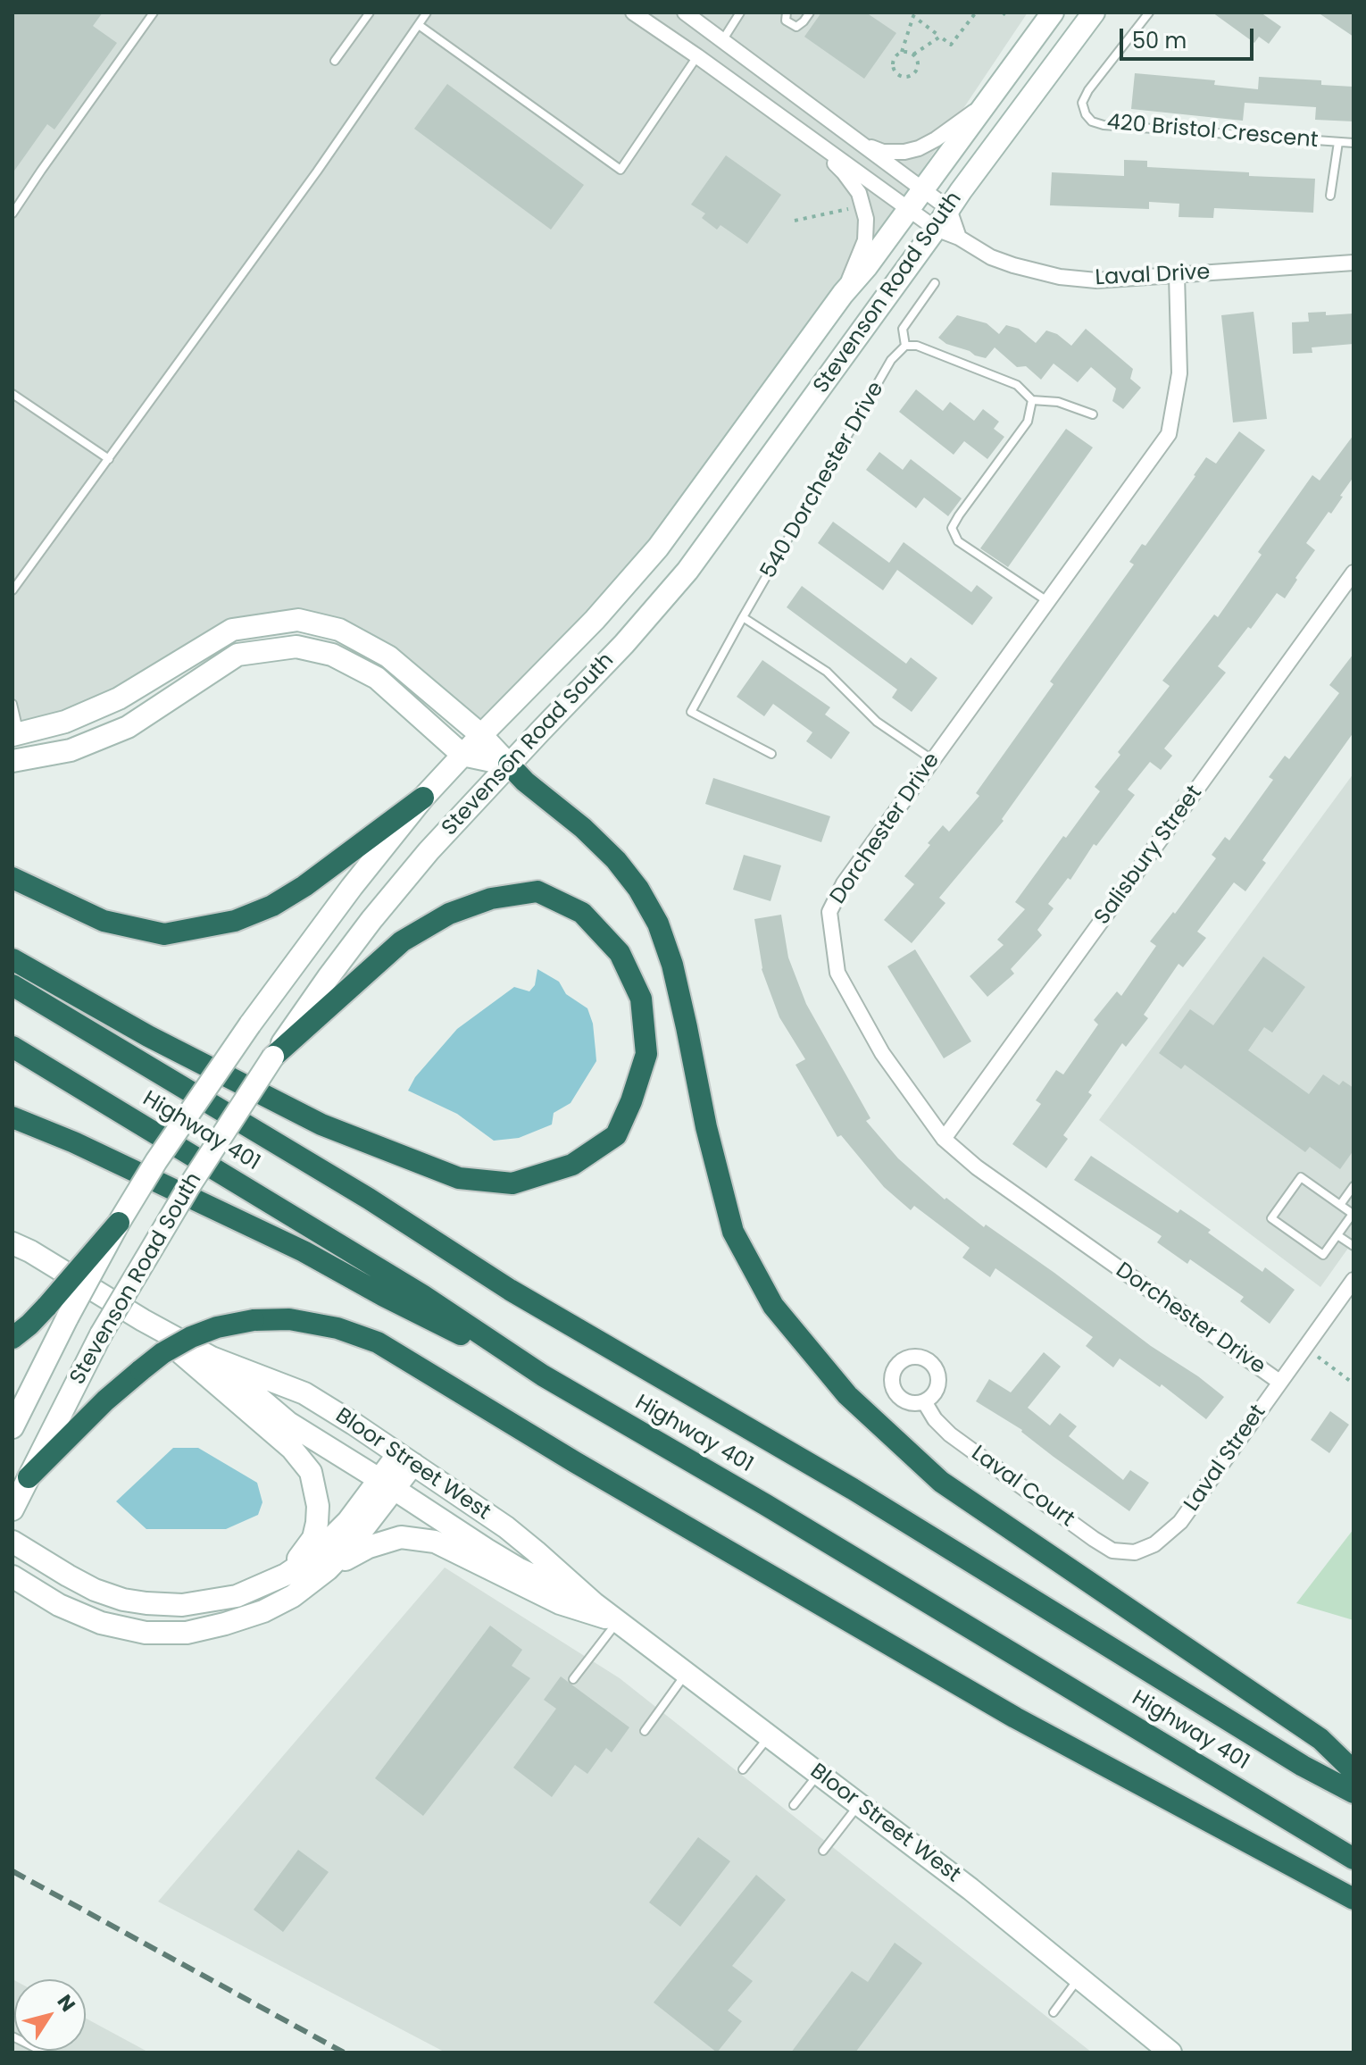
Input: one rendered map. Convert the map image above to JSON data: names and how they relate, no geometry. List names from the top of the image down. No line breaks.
{"streets":{"highway":["Highway 401"],"main road":["Stevenson Road South","Bloor Street West"],"street":["Laval Drive","Dorchester Drive","Salisbury Street","Laval Street","Laval Court"],"lane":["420 Bristol Crescent","540 Dorchester Drive"]},"crossings":[["Laval Drive","Stevenson Road South"],["Laval Drive","Dorchester Drive"],["Dorchester Drive","Salisbury Street"],["Dorchester Drive","Laval Street"],["Laval Street","Laval Court"]],"scale_bar":"50 m","north":"top right"}
